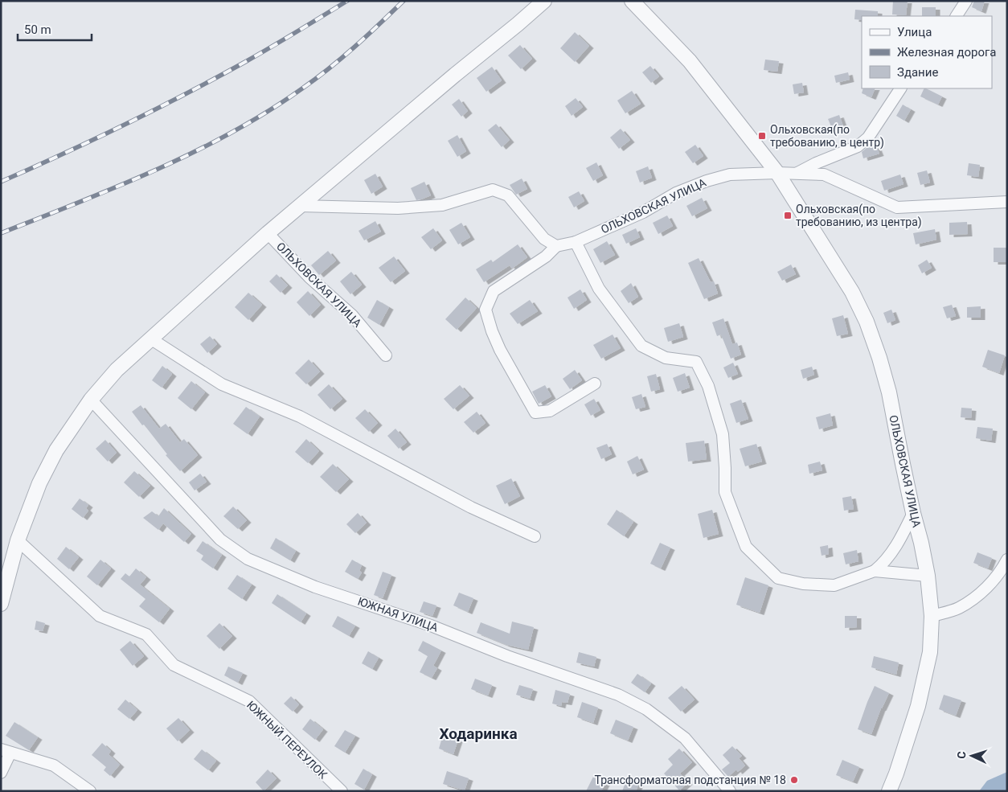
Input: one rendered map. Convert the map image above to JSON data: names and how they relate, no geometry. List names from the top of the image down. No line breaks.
{"streets":{"street":["ОЛЬХОВСКАЯ УЛИЦА","ЮЖНАЯ УЛИЦА","ЮЖНЫЙ ПЕРЕУЛОК"]},"districts":["Ходаринка"],"places":{"transit":["Ольховская(по требованию, в центр)","Ольховская(по требованию, из центра)"],"other":["Трансформатоная подстанция № 18"]},"legend":["Улица","Железная дорога","Здание"],"scale_bar":"50 m","north":"left"}
